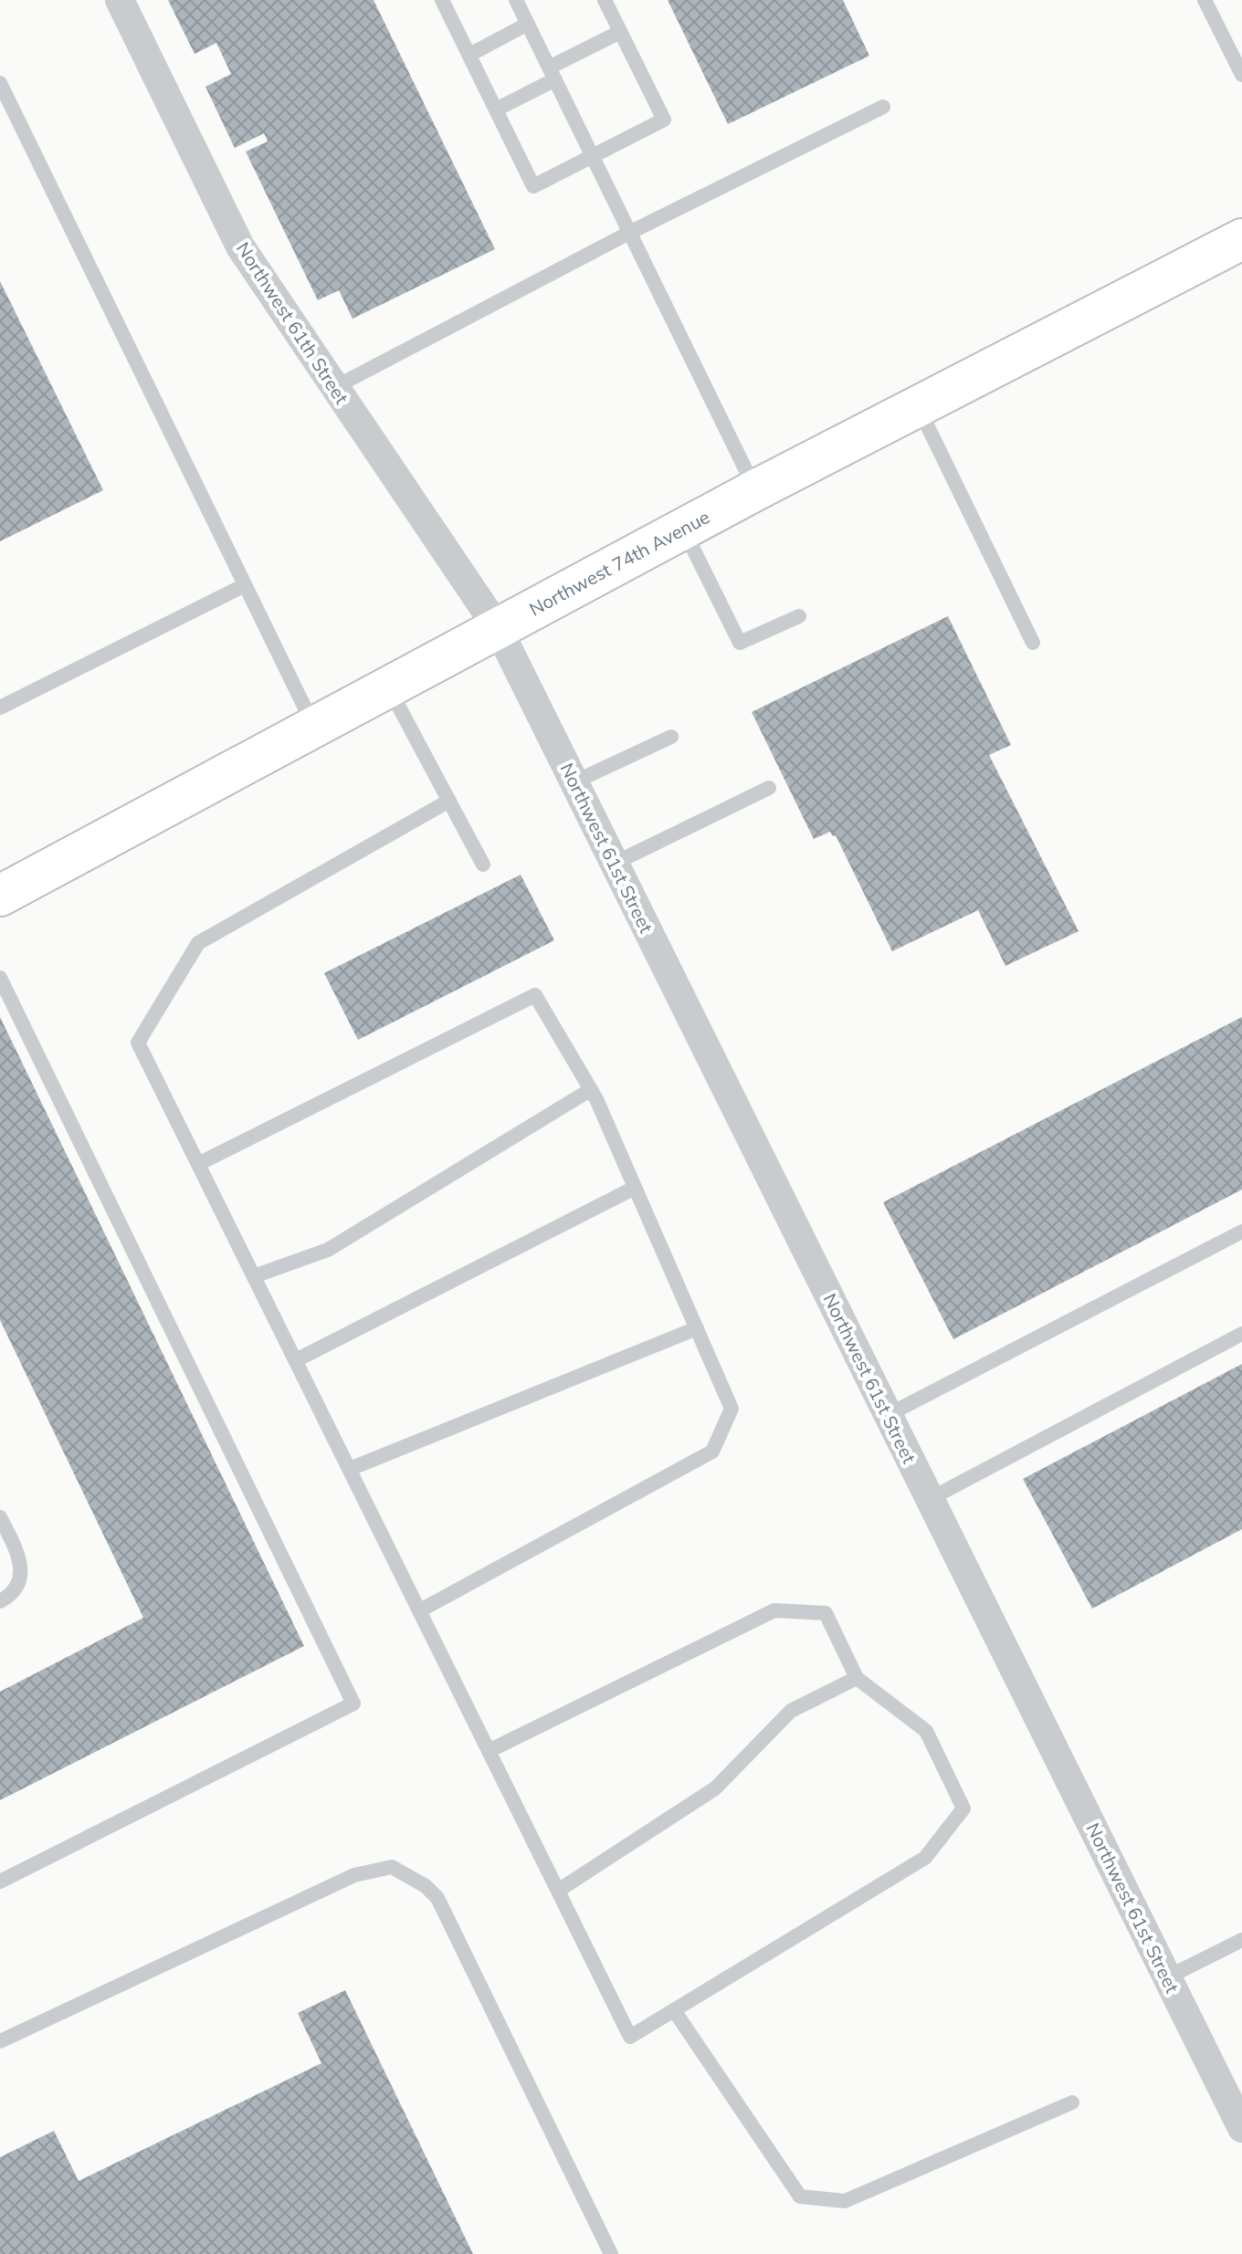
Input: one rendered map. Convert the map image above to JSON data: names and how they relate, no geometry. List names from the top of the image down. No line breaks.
{"streets":{"street":["Northwest 61th Street","Northwest 74th Avenue","Northwest 61st Street"]},"crossings":[["Northwest 61th Street","Northwest 74th Avenue"],["Northwest 61th Street","Northwest 61st Street"],["Northwest 74th Avenue","Northwest 61st Street"]]}
